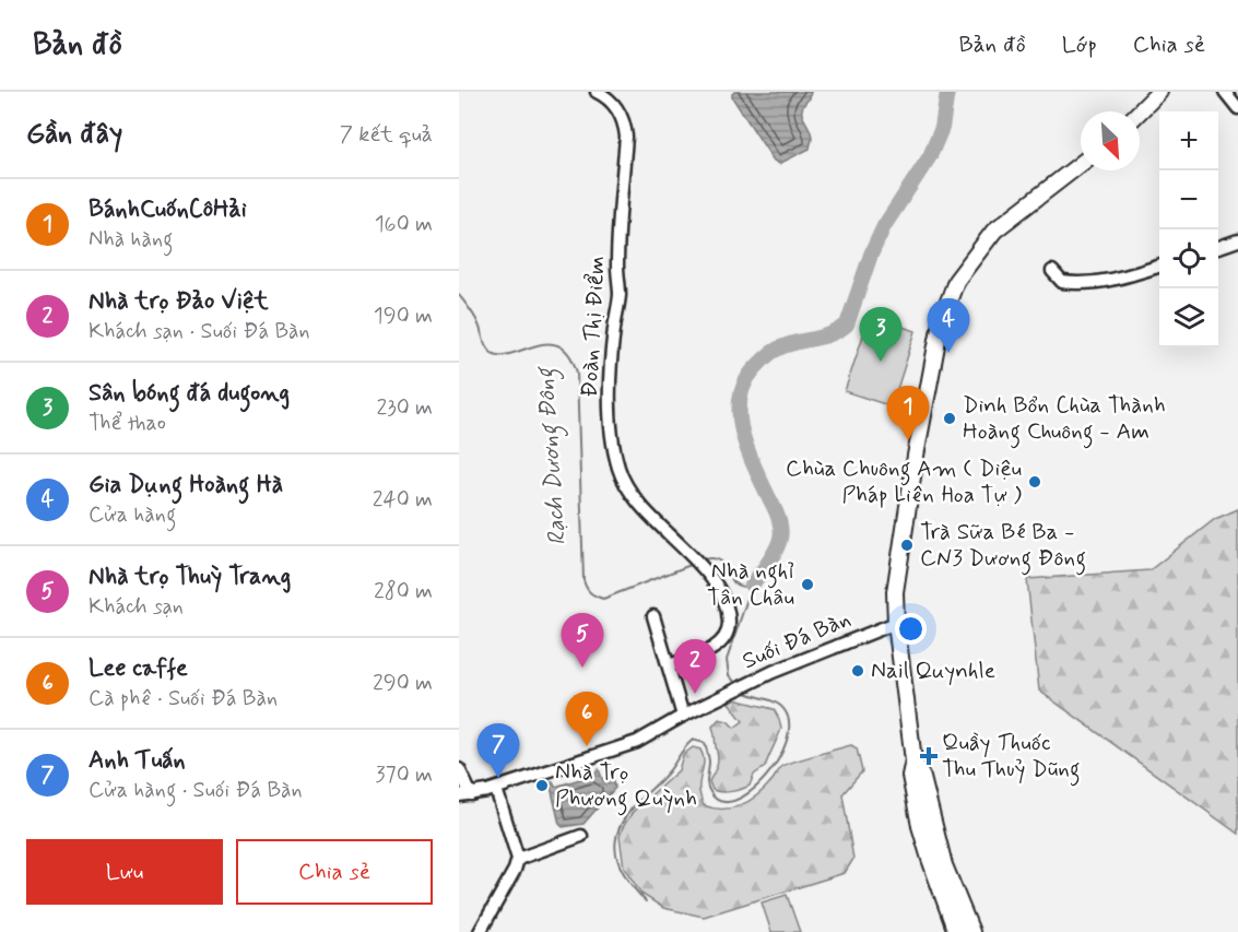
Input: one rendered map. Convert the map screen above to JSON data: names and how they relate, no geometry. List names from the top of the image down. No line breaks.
{"streets":{"street":["Đoàn Thị Điểm","Suối Đá Bàn"]},"water":["Rạch Dương Đông"],"places":{"other":["Dinh Bổn Chùa Thành Hoàng Chuông - Am","Chùa Chuông Am ( Diệu Pháp Liên Hoa Tự )","Trà Sữa Bé Ba - CN3 Dương Đông","Nhà nghỉ Tân Châu","Nail Quynhle","Nhà Trọ Phương Quỳnh"],"health":["Quầy Thuốc Thu Thuỷ Dũng"]},"north":"bottom right","page":{"header":"Bản đồ","nav":["Bản đồ","Lớp","Chia sẻ"],"heading":["Gần đây","7 kết quả"],"map_buttons":["+","−"],"list":[{"mark":"1","name":"BánhCuốnCôHải","note":"Nhà hàng","value":"160 m"},{"mark":"2","name":"Nhà trọ Đảo Việt","note":"Khách sạn · Suối Đá Bàn","value":"190 m"},{"mark":"3","name":"Sân bóng đá dugong","note":"Thể thao","value":"230 m"},{"mark":"4","name":"Gia Dụng Hoàng Hà","note":"Cửa hàng","value":"240 m"},{"mark":"5","name":"Nhà trọ Thuỳ Trang","note":"Khách sạn","value":"280 m"},{"mark":"6","name":"Lee caffe","note":"Cà phê · Suối Đá Bàn","value":"290 m"},{"mark":"7","name":"Anh Tuấn","note":"Cửa hàng · Suối Đá Bàn","value":"370 m"}],"pins":["4","3","1","5","2","6","7"],"buttons":["Lưu","Chia sẻ"]}}
